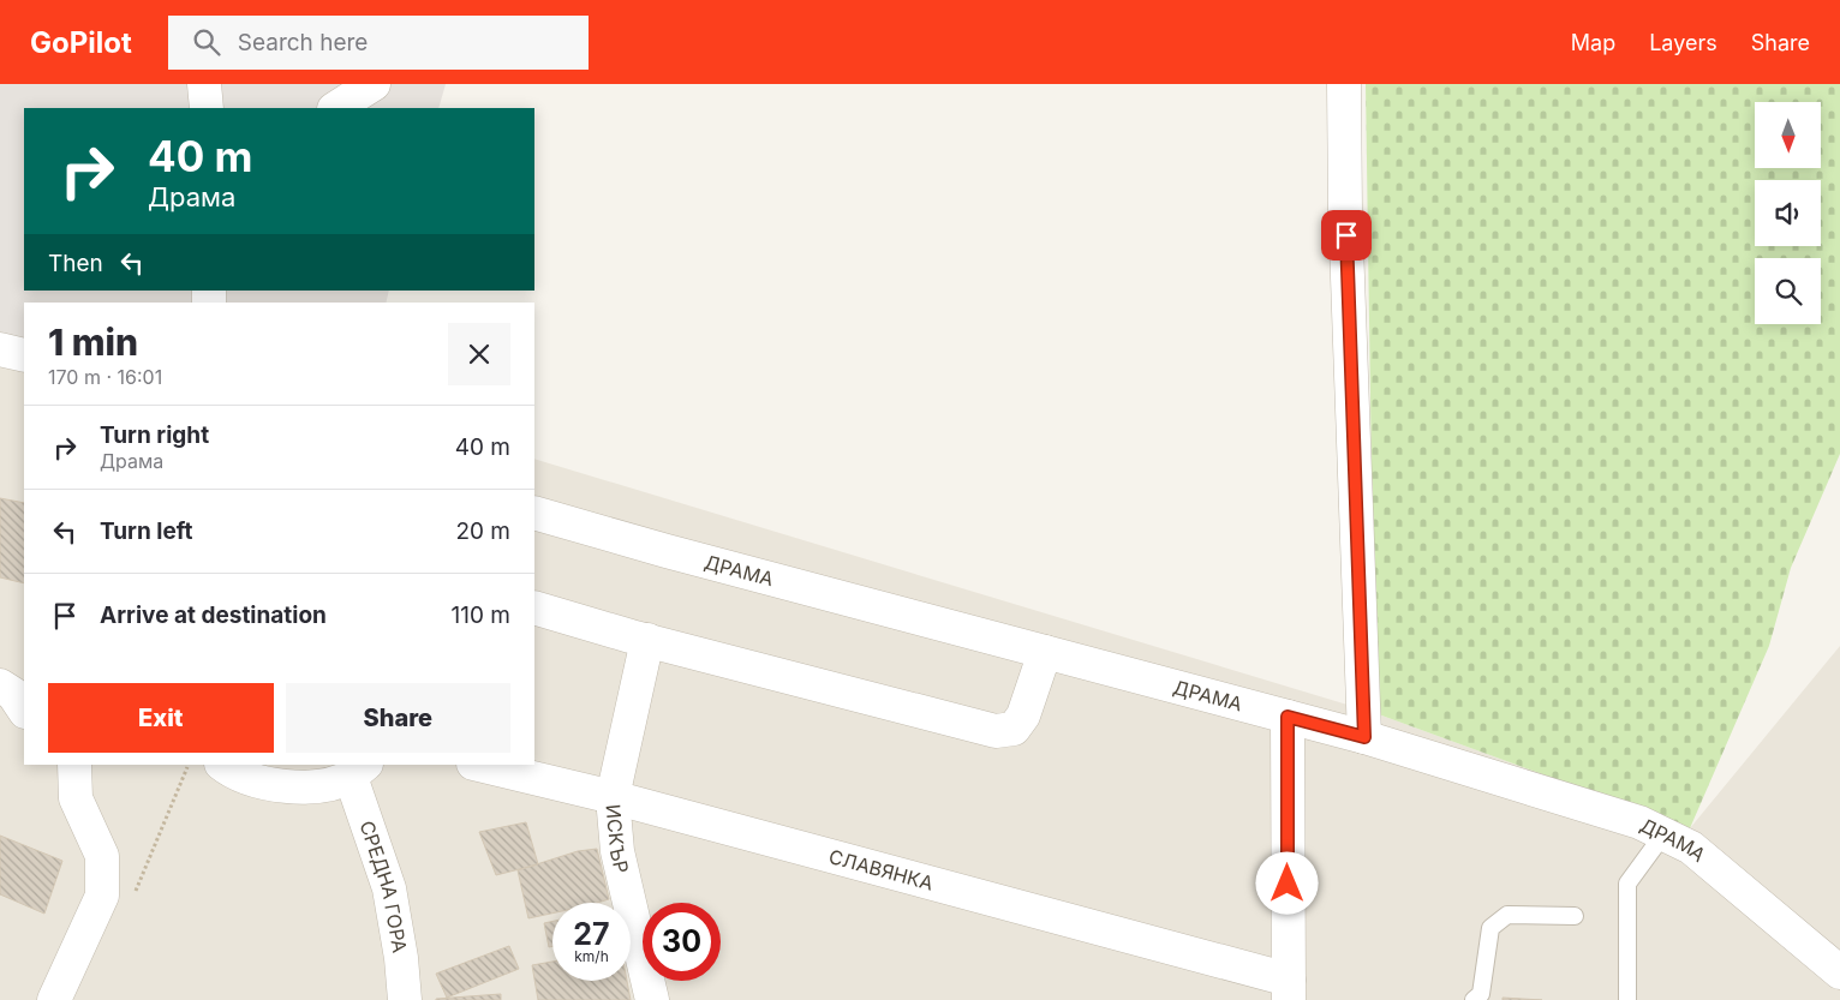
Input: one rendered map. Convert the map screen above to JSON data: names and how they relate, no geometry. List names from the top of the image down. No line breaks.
{"streets":{"street":["ДРАМА","ИСКЪР","СЛАВЯНКА","СРЕДНА ГОРА"]},"crossings":[["ИСКЪР","СЛАВЯНКА"]],"north":"bottom","page":{"header":"GoPilot","search":"Search here","nav":["Map","Layers","Share"],"turn":["40 m","Драма"],"then":"Then","heading":["1 min","170 m · 16:01"],"list":[{"name":"Turn right","note":"Драма","value":"40 m"},{"name":"Turn left","value":"20 m"},{"name":"Arrive at destination","value":"110 m"}],"buttons":["Exit","Share"],"speed":"27 km/h","limit":"30"}}
